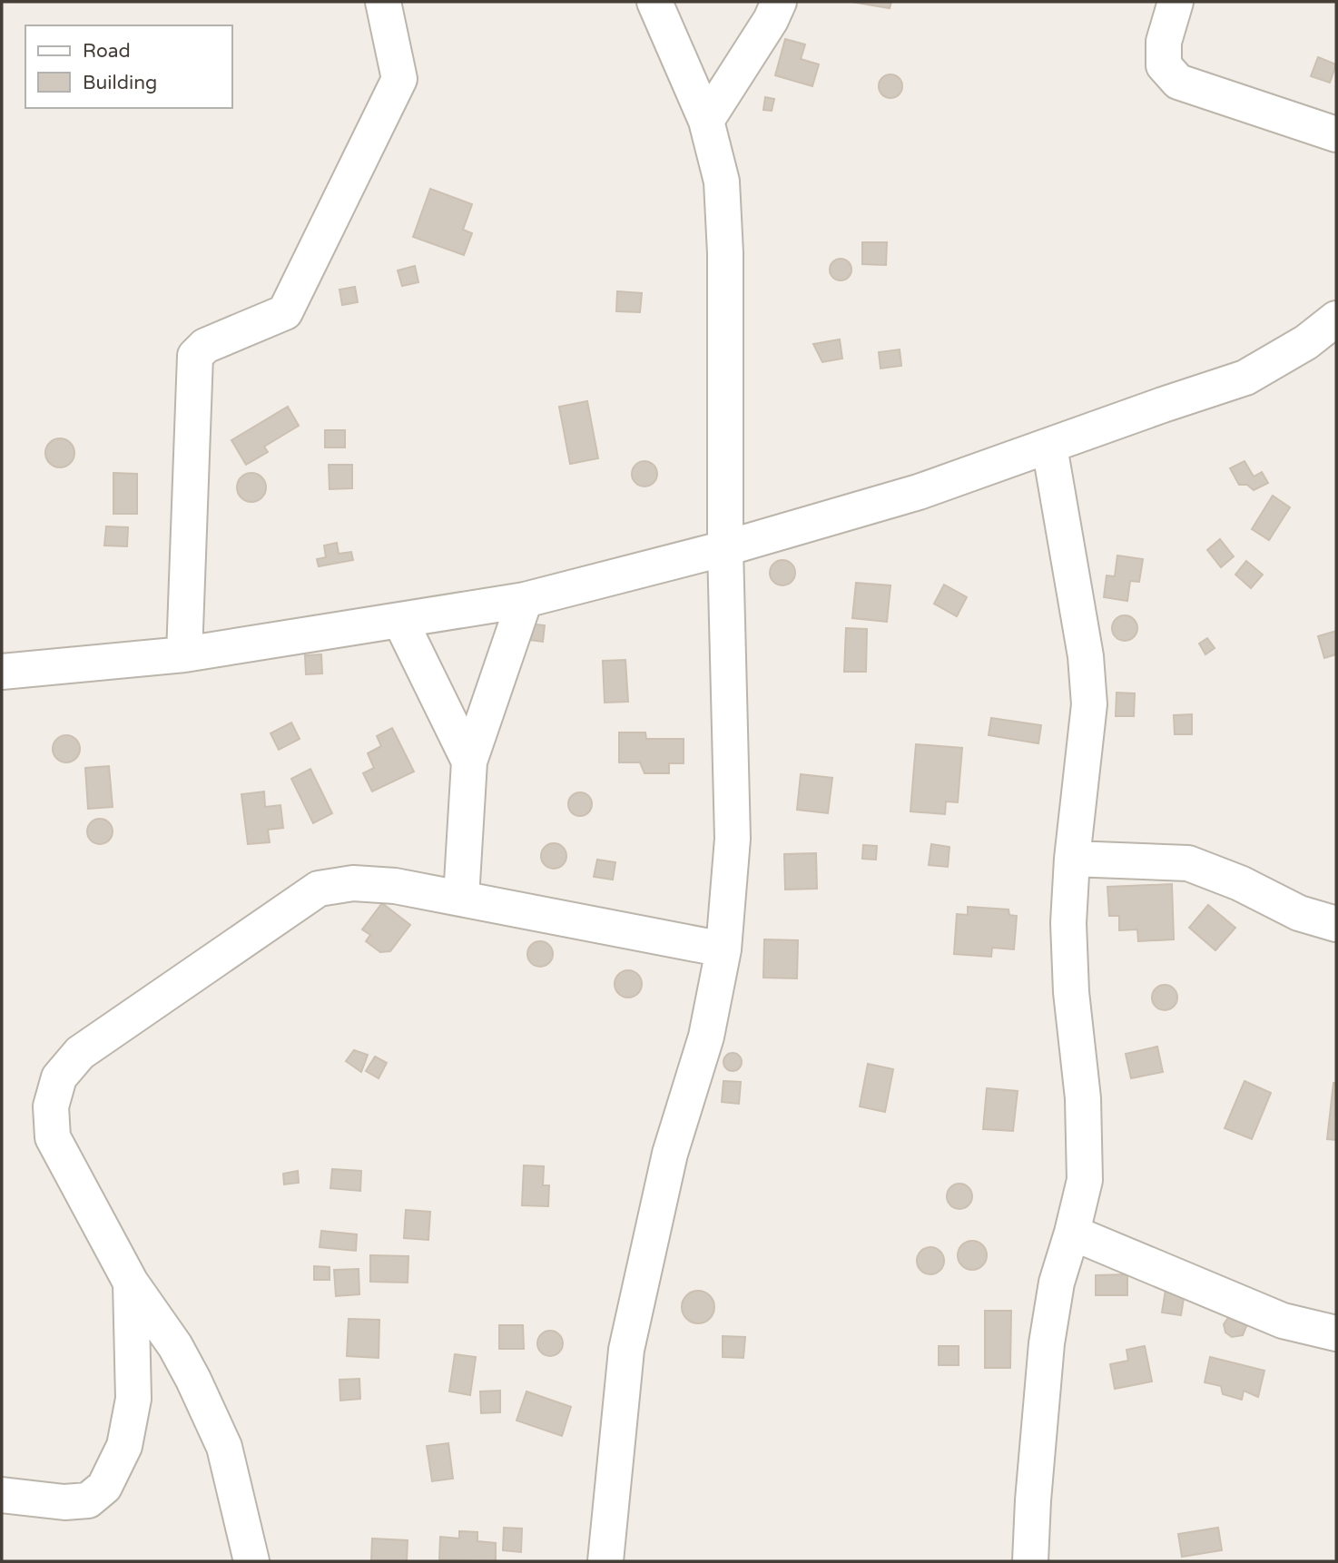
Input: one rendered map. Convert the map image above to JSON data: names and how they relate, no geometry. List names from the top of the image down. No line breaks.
{"legend":["Road","Building"]}
